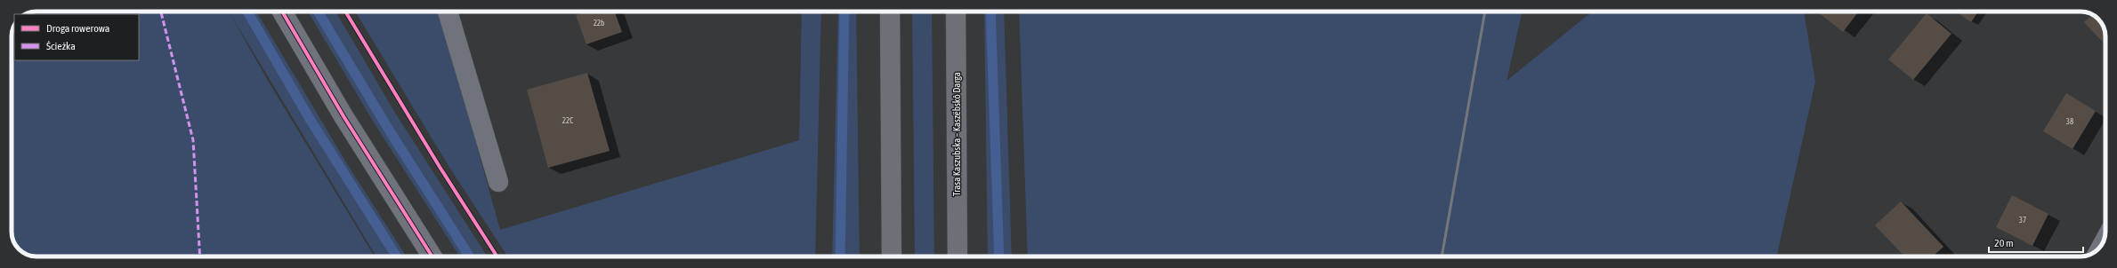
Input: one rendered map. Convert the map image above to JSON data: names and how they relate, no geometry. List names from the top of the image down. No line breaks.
{"streets":{"highway":["Trasa Kaszubska – Kaszëbskô Darga"]},"house_numbers":["22b","22C","38","37"],"legend":["Droga rowerowa","Ścieżka"],"scale_bar":"20 m"}
